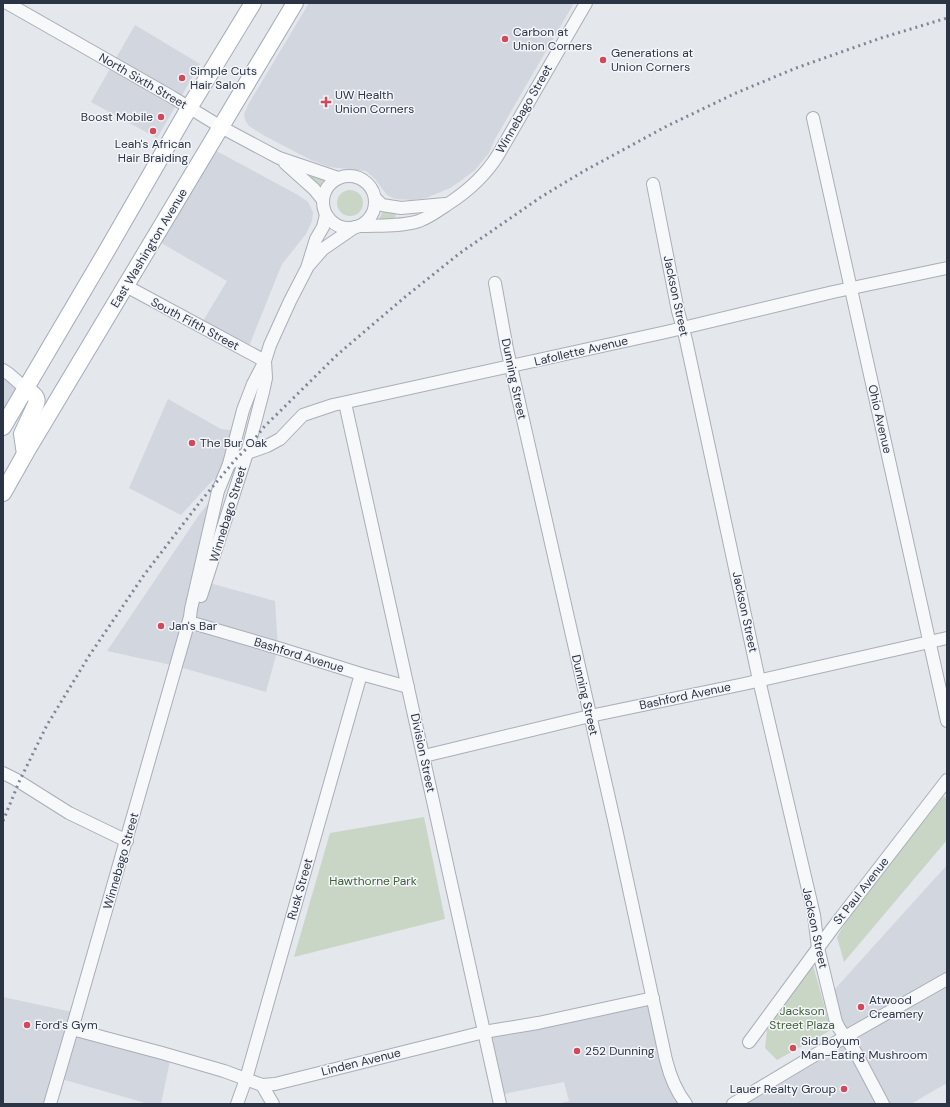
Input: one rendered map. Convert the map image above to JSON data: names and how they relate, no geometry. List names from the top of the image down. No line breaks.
{"streets":{"main road":["East Washington Avenue"],"street":["North Sixth Street","Winnebago Street","Jackson Street","South Fifth Street","Lafollette Avenue","Dunning Street","Ohio Avenue","Bashford Avenue","Division Street","Rusk Street","St Paul Avenue","Linden Avenue"]},"crossings":[["North Sixth Street","Winnebago Street"],["North Sixth Street","East Washington Avenue"],["Winnebago Street","South Fifth Street"],["Winnebago Street","Lafollette Avenue"],["Winnebago Street","Bashford Avenue"],["Winnebago Street","Linden Avenue"],["East Washington Avenue","South Fifth Street"],["Jackson Street","Lafollette Avenue"],["Jackson Street","Bashford Avenue"],["Jackson Street","St Paul Avenue"],["Lafollette Avenue","Dunning Street"],["Lafollette Avenue","Ohio Avenue"],["Lafollette Avenue","Division Street"],["Dunning Street","Bashford Avenue"],["Dunning Street","Linden Avenue"],["Ohio Avenue","Bashford Avenue"],["Bashford Avenue","Division Street"],["Bashford Avenue","Rusk Street"],["Division Street","Linden Avenue"],["Rusk Street","Linden Avenue"]],"parks":["Hawthorne Park","Jackson Street Plaza"],"places":{"other":["Carbon at Union Corners","Generations at Union Corners","Simple Cuts Hair Salon","Boost Mobile","Leah's African Hair Braiding","The Bur Oak","Jan's Bar","Atwood Creamery","Ford's Gym","Sid Boyum Man-Eating Mushroom","252 Dunning","Lauer Realty Group"],"health":["UW Health Union Corners"]}}
